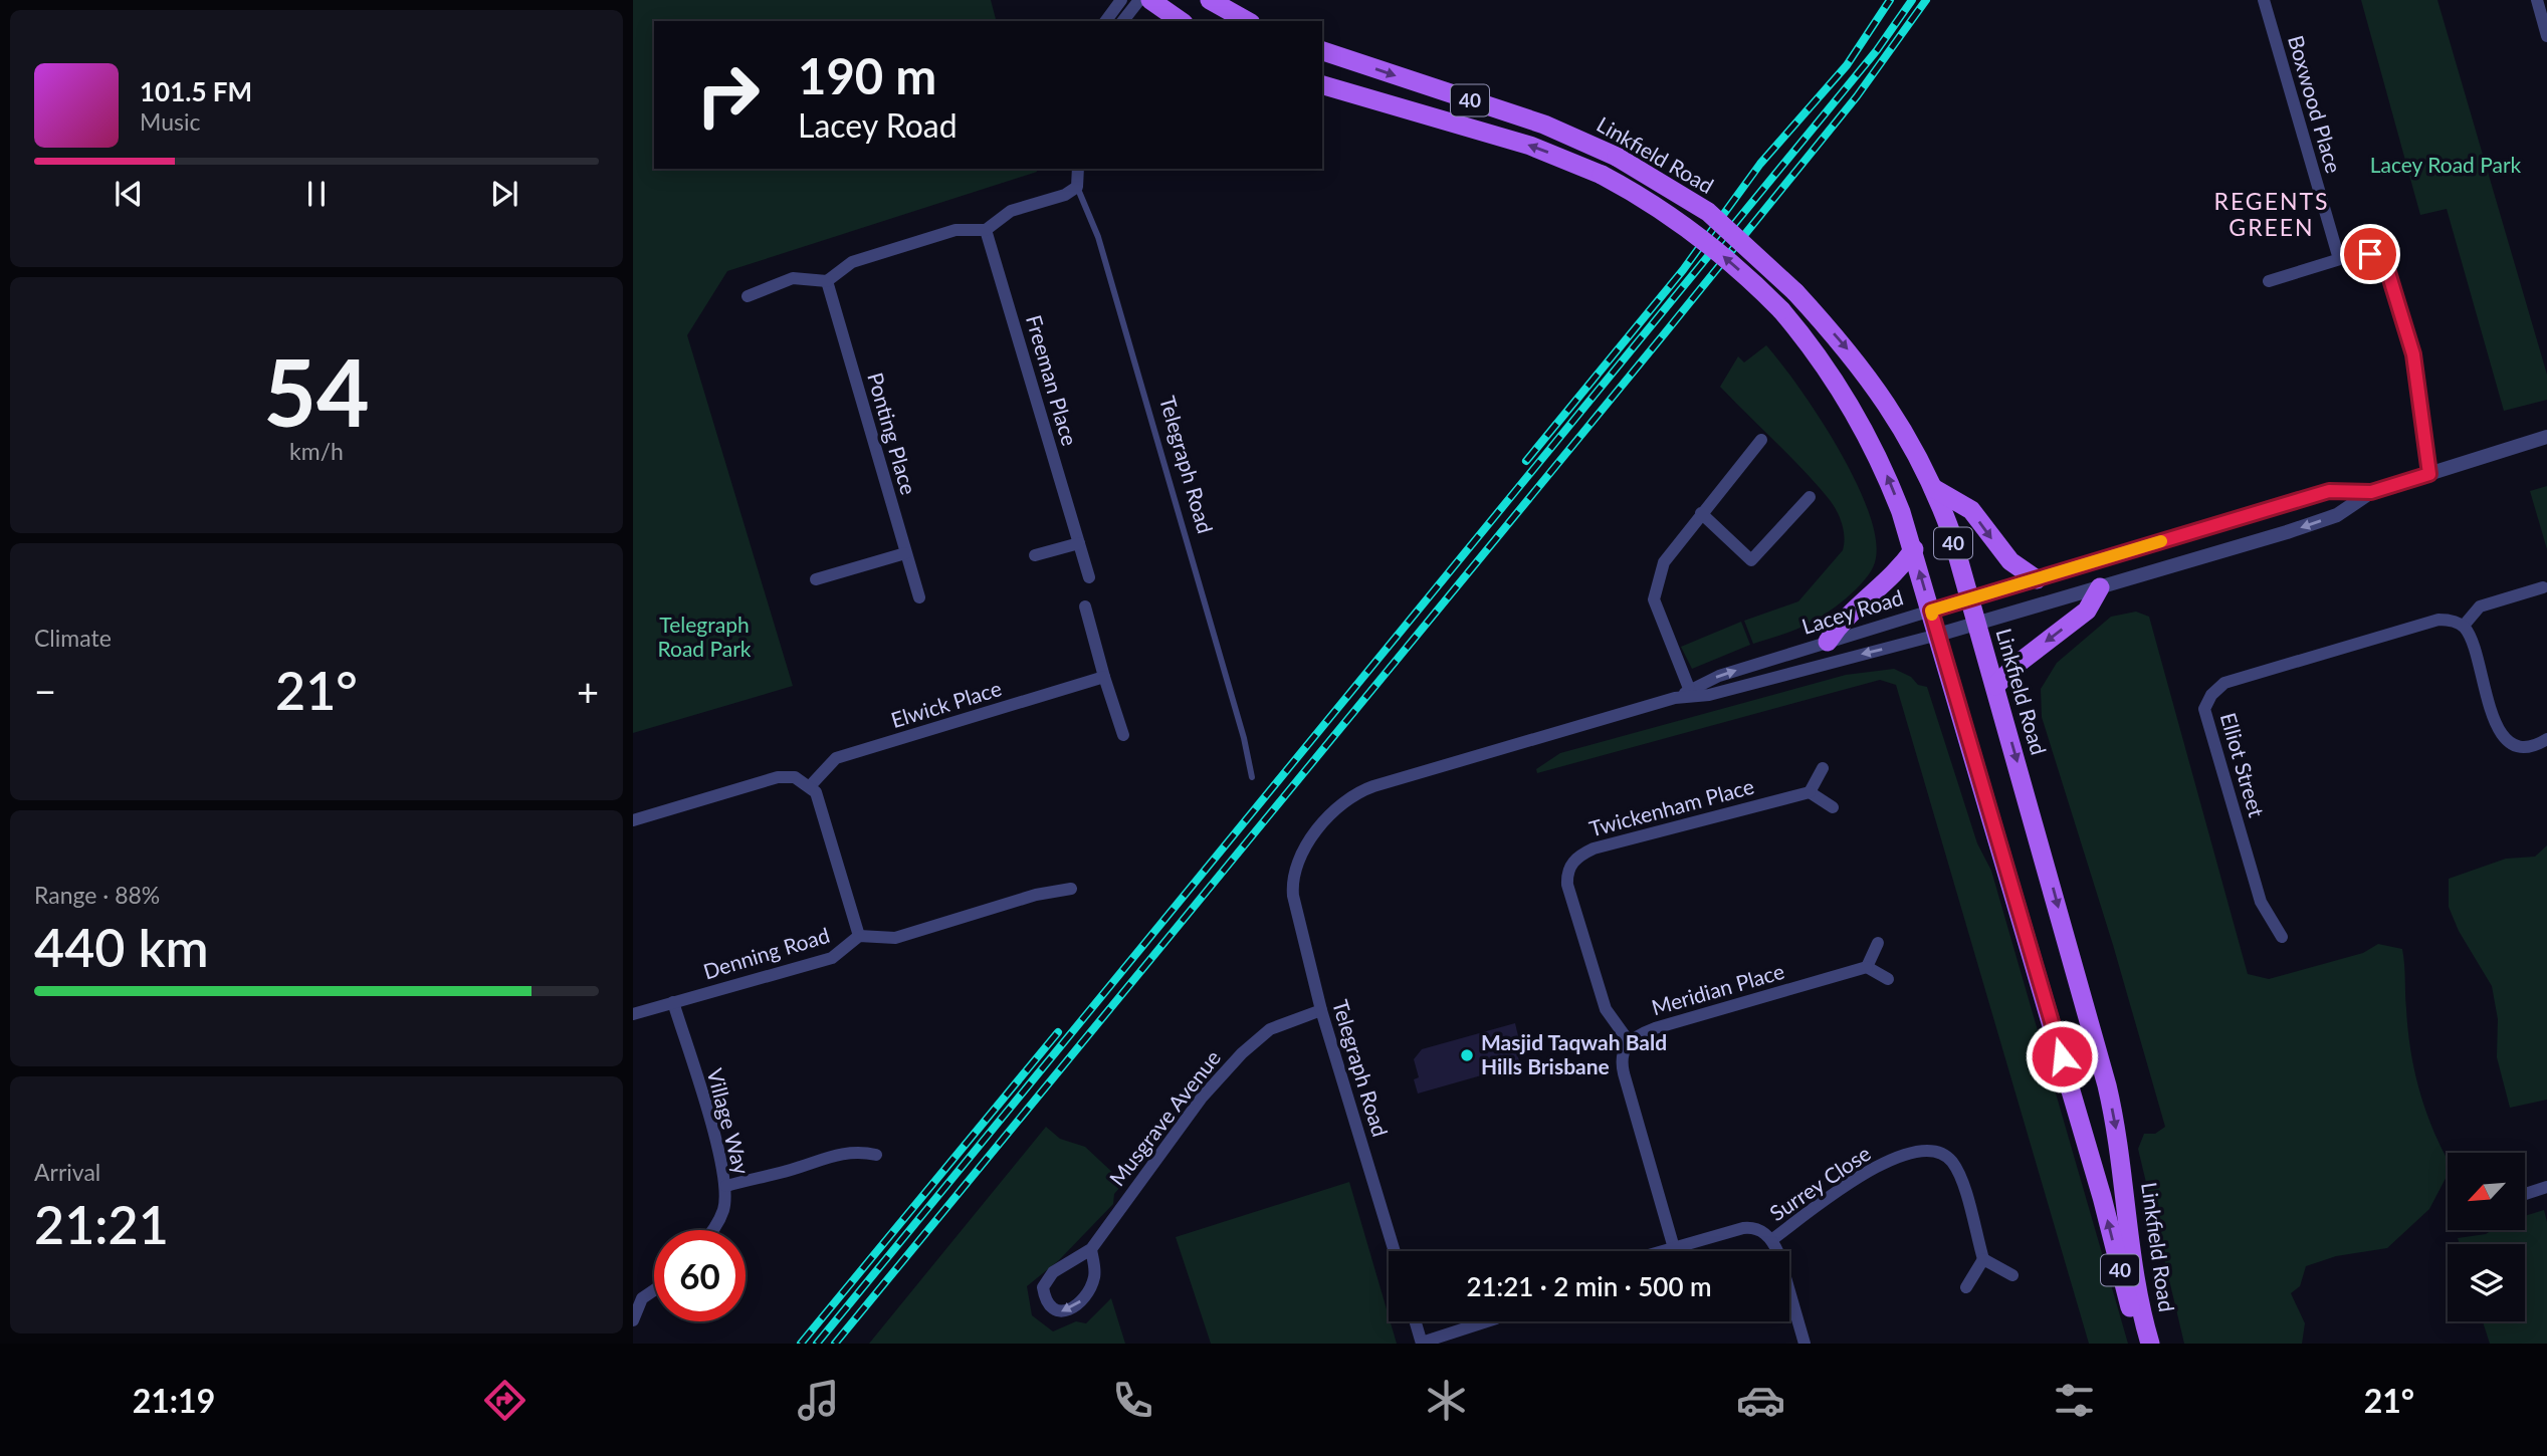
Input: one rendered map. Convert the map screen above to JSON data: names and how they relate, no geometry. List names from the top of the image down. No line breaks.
{"streets":{"main road":["40","Linkfield Road"],"street":["Boxwood Place","Freeman Place","Ponting Place","Telegraph Road","Lacey Road","Elwick Place","Elliot Street","Twickenham Place","Denning Road","Meridian Place","Musgrave Avenue","Village Way","Surrey Close"]},"crossings":[["Linkfield Road","Lacey Road"],["Telegraph Road","Lacey Road"],["Telegraph Road","Musgrave Avenue"],["Twickenham Place","Meridian Place"],["Denning Road","Village Way"]],"districts":["REGENTS GREEN"],"parks":["Lacey Road Park","Telegraph Road Park"],"places":["Masjid Taqwah Bald Hills Brisbane"],"north":"bottom left","page":{"turn":["190 m","Lacey Road"],"song":["101.5 FM","Music"],"tile":[["54","km/h"],"Climate",["Range · 88%","440 km"],["Arrival","21:21"]],"heat":["−","21°","+"],"limit":"60","trip":"21:21 · 2 min · 500 m","tabs":["21:19","21°"]}}
